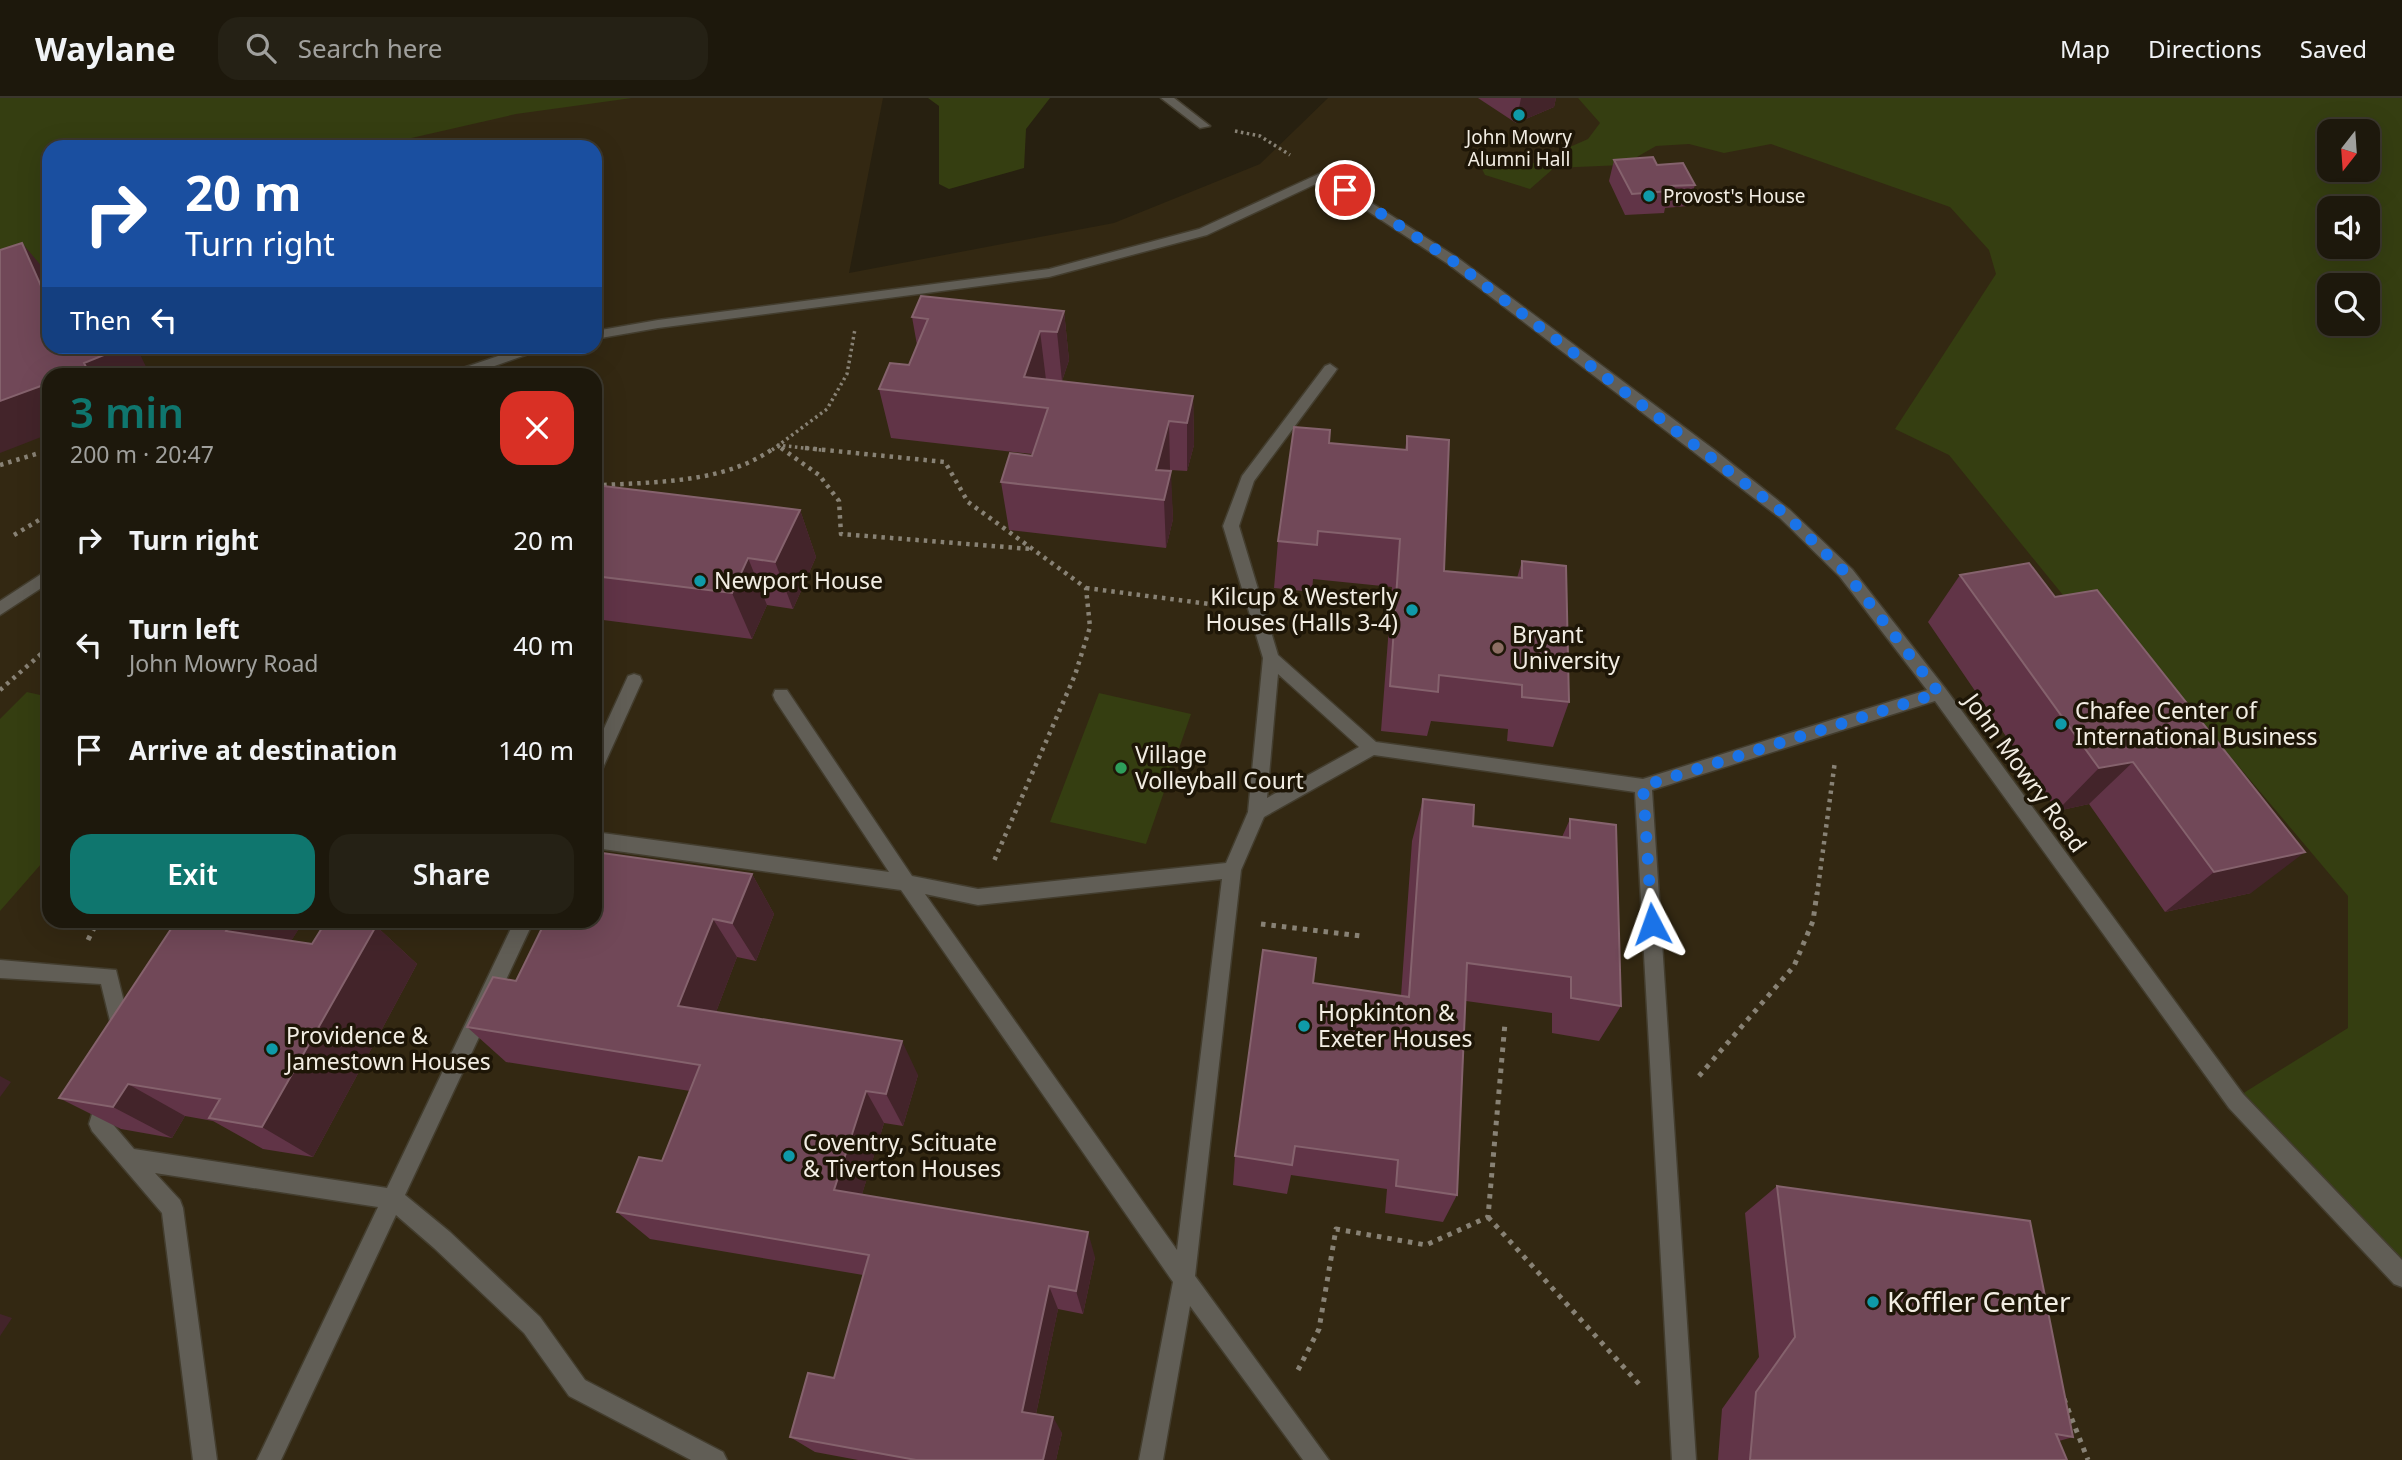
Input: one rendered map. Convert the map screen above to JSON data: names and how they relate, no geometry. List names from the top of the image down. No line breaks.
{"streets":{"street":["John Mowry Road"]},"places":["John Mowry Alumni Hall","Provost's House","Newport House","Kilcup & Westerly Houses (Halls 3-4)","Bryant University","Chafee Center of International Business","Village Volleyball Court","Hopkinton & Exeter Houses","Providence & Jamestown Houses","Coventry, Scituate & Tiverton Houses","Koffler Center"],"north":"bottom","page":{"header":"Waylane","search":"Search here","nav":["Map","Directions","Saved"],"turn":["20 m","Turn right"],"then":"Then","heading":["3 min","200 m · 20:47"],"list":[{"name":"Turn right","value":"20 m"},{"name":"Turn left","note":"John Mowry Road","value":"40 m"},{"name":"Arrive at destination","value":"140 m"}],"buttons":["Exit","Share"]}}
